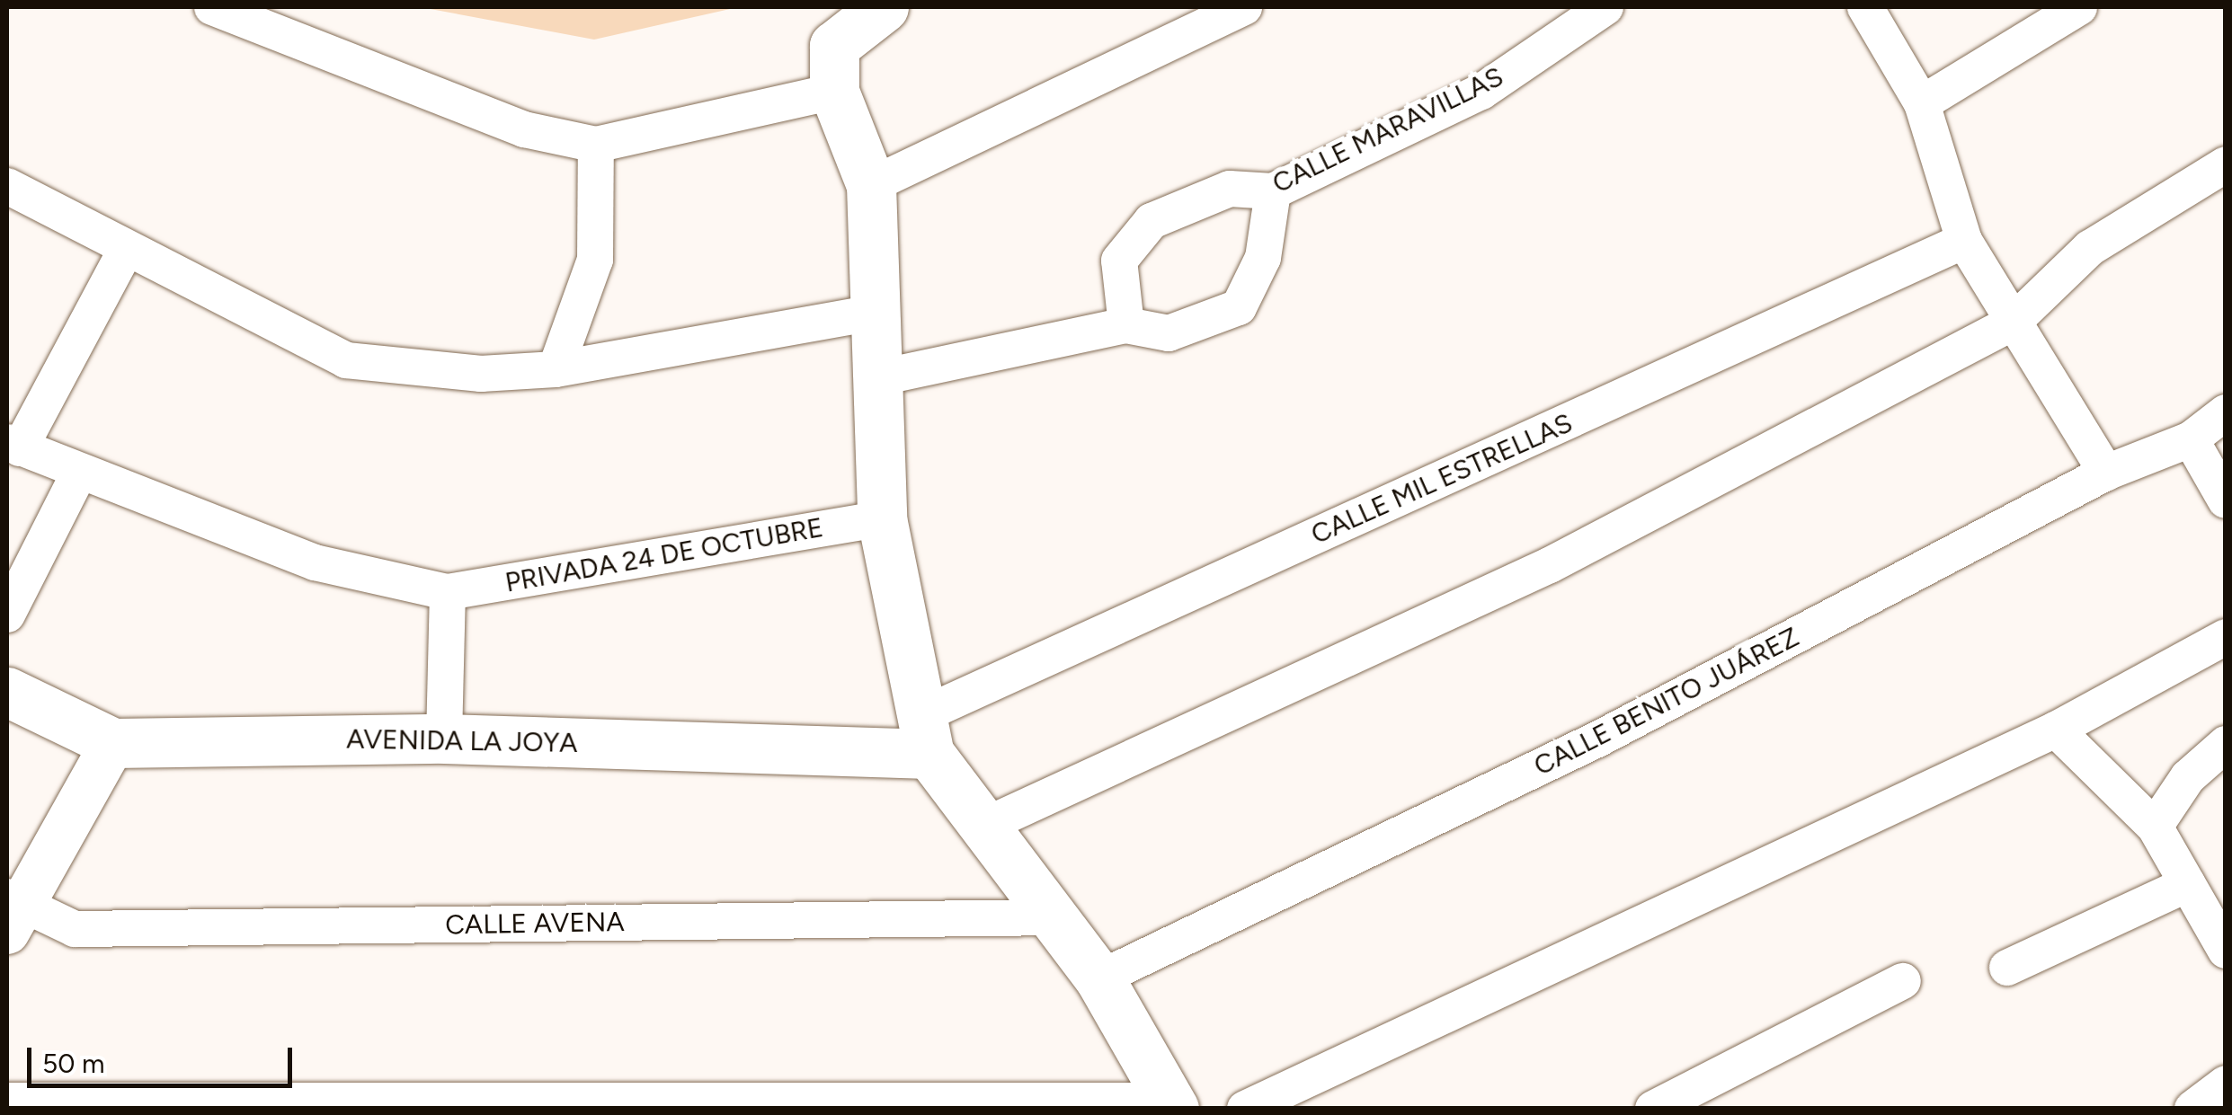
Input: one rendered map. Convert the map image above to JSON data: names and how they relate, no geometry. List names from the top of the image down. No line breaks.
{"streets":{"main road":["AVENIDA LA JOYA"],"street":["CALLE MARAVILLAS","CALLE MIL ESTRELLAS","PRIVADA 24 DE OCTUBRE","CALLE BENITO JUÁREZ","CALLE AVENA"]},"crossings":[["CALLE MIL ESTRELLAS","AVENIDA LA JOYA"]],"scale_bar":"50 m"}
